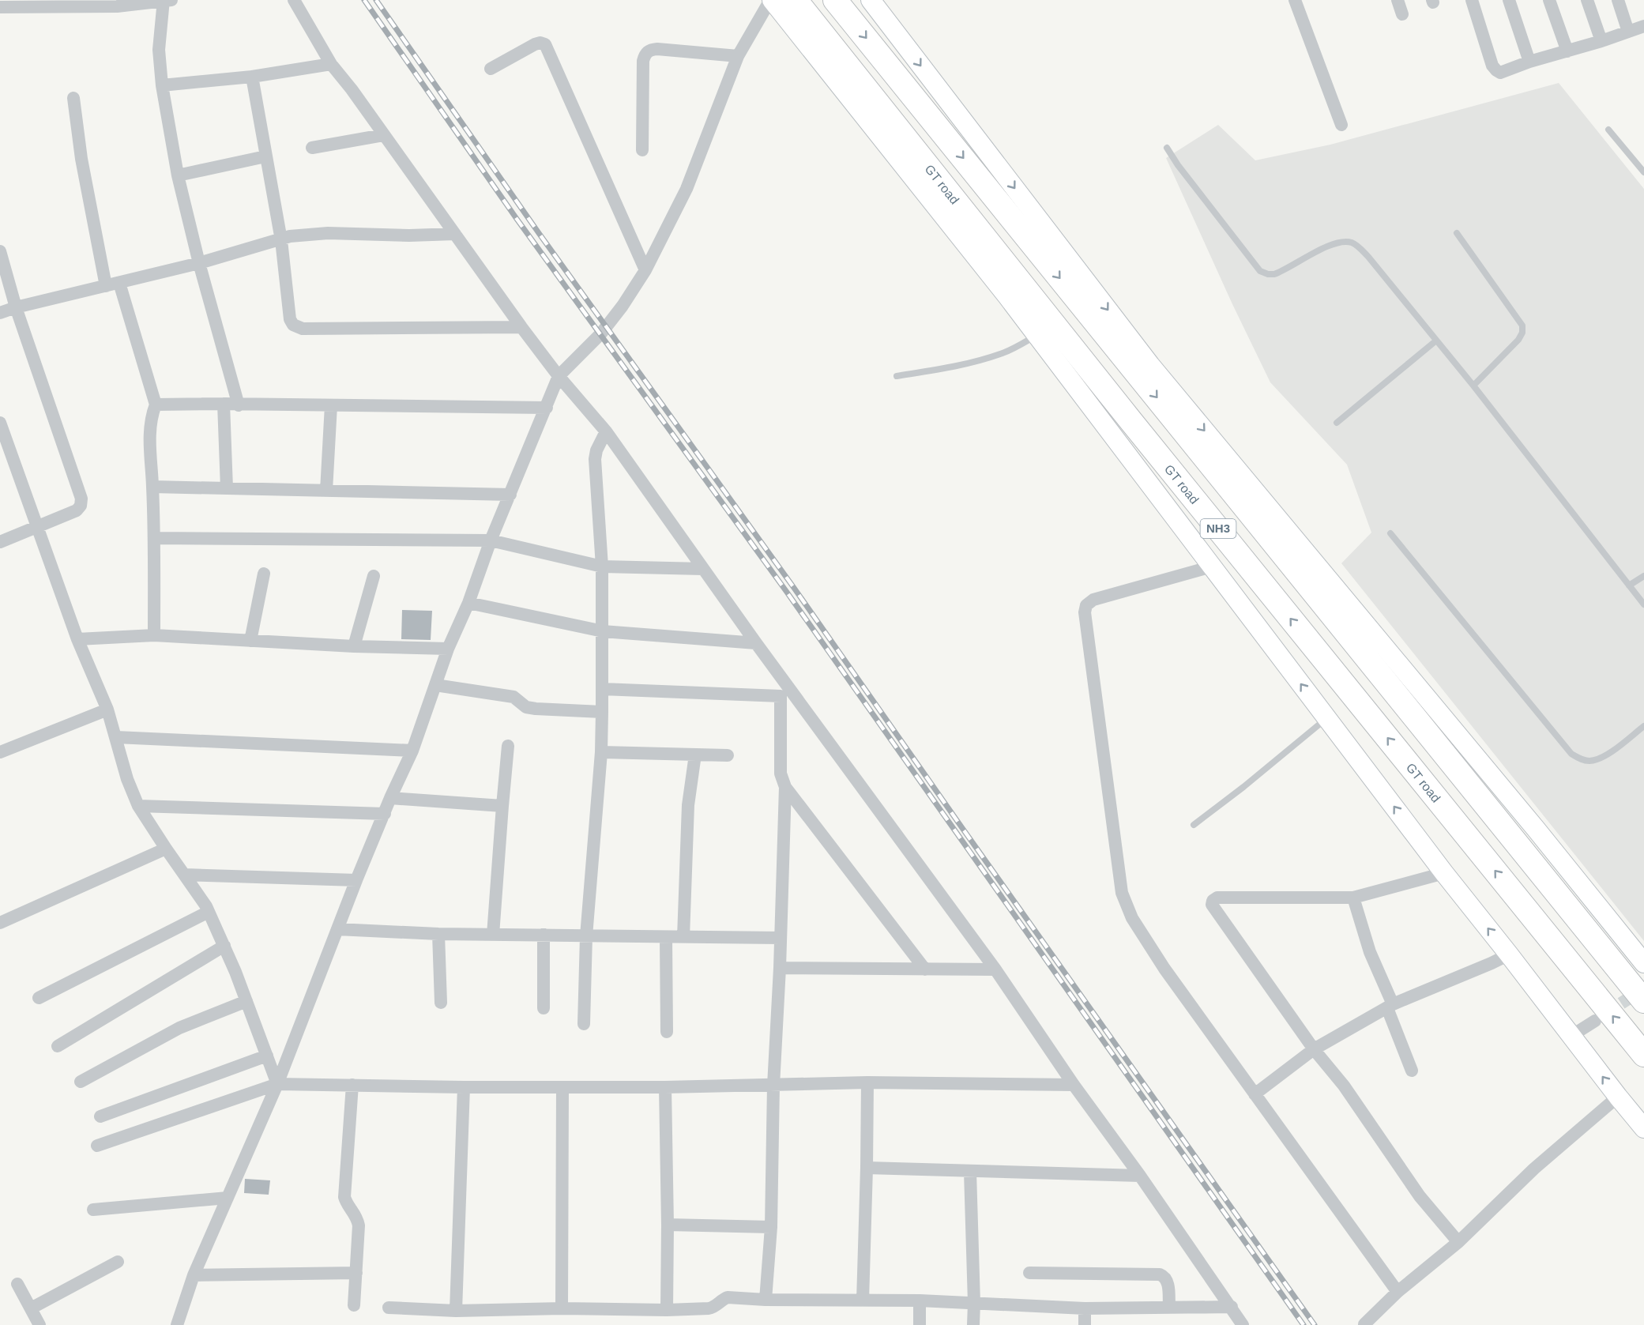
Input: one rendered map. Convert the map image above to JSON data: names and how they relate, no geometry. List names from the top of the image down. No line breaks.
{"streets":{"highway":["GT road","NH3"]}}
